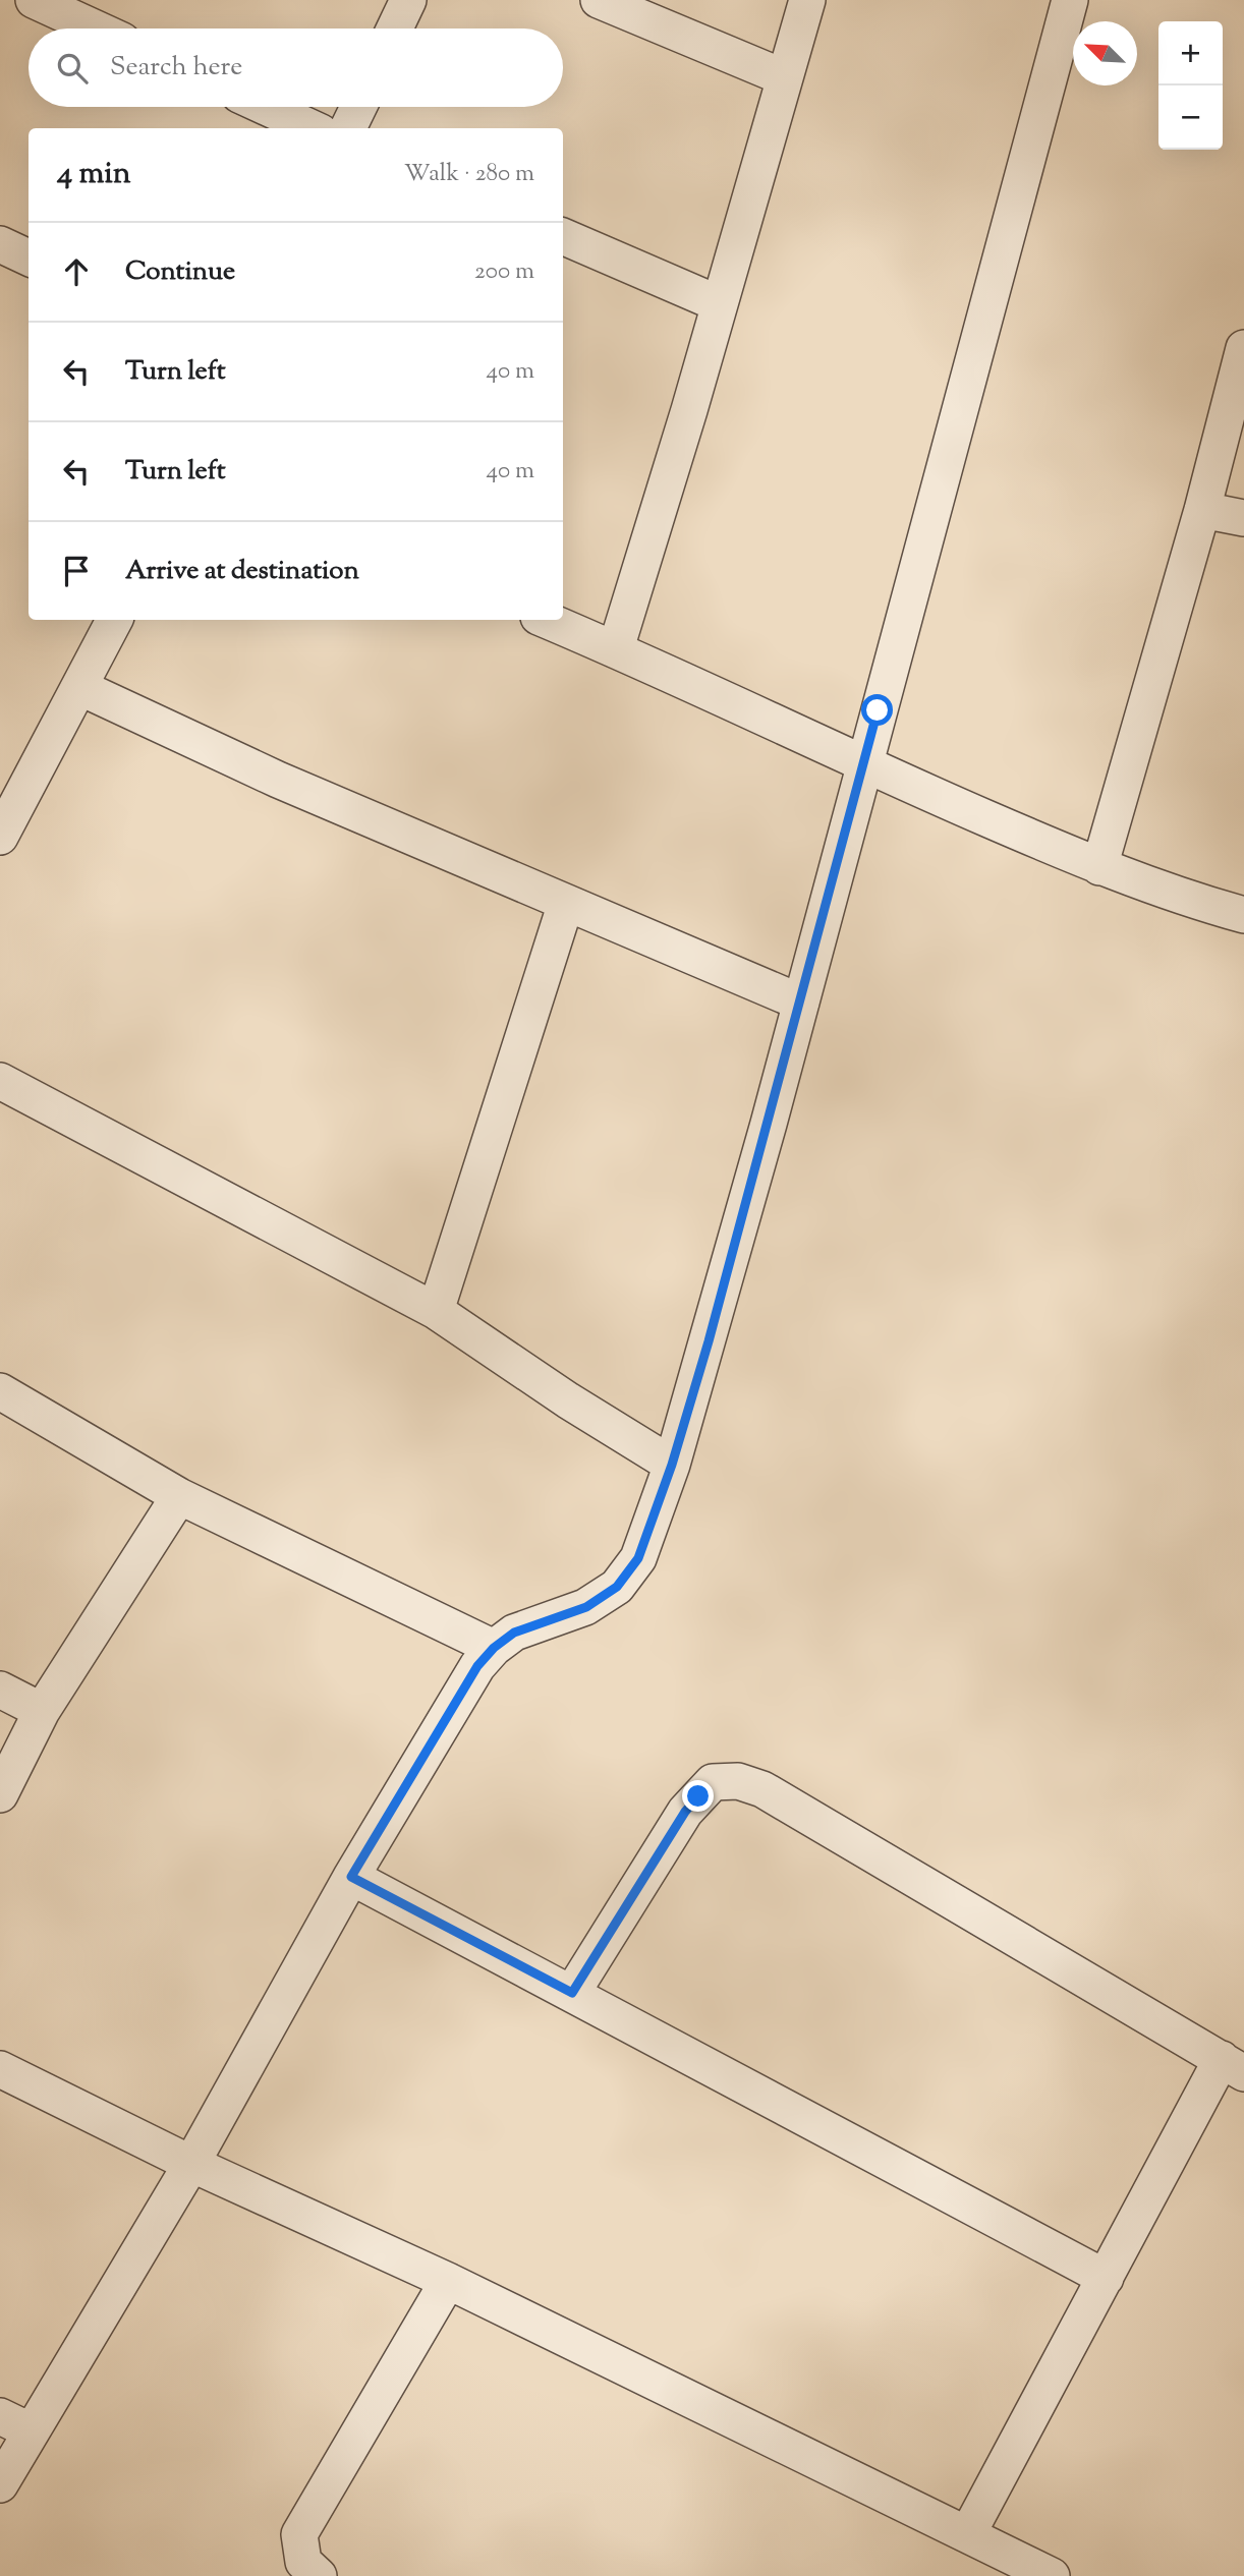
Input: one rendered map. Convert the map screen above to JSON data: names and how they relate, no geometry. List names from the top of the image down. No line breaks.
{"north":"top left","page":{"map_buttons":["+","−"],"search":"Search here","heading":["4 min","Walk · 280 m"],"list":[["Continue","200 m"],["Turn left","40 m"],["Turn left","40 m"],"Arrive at destination"]}}
